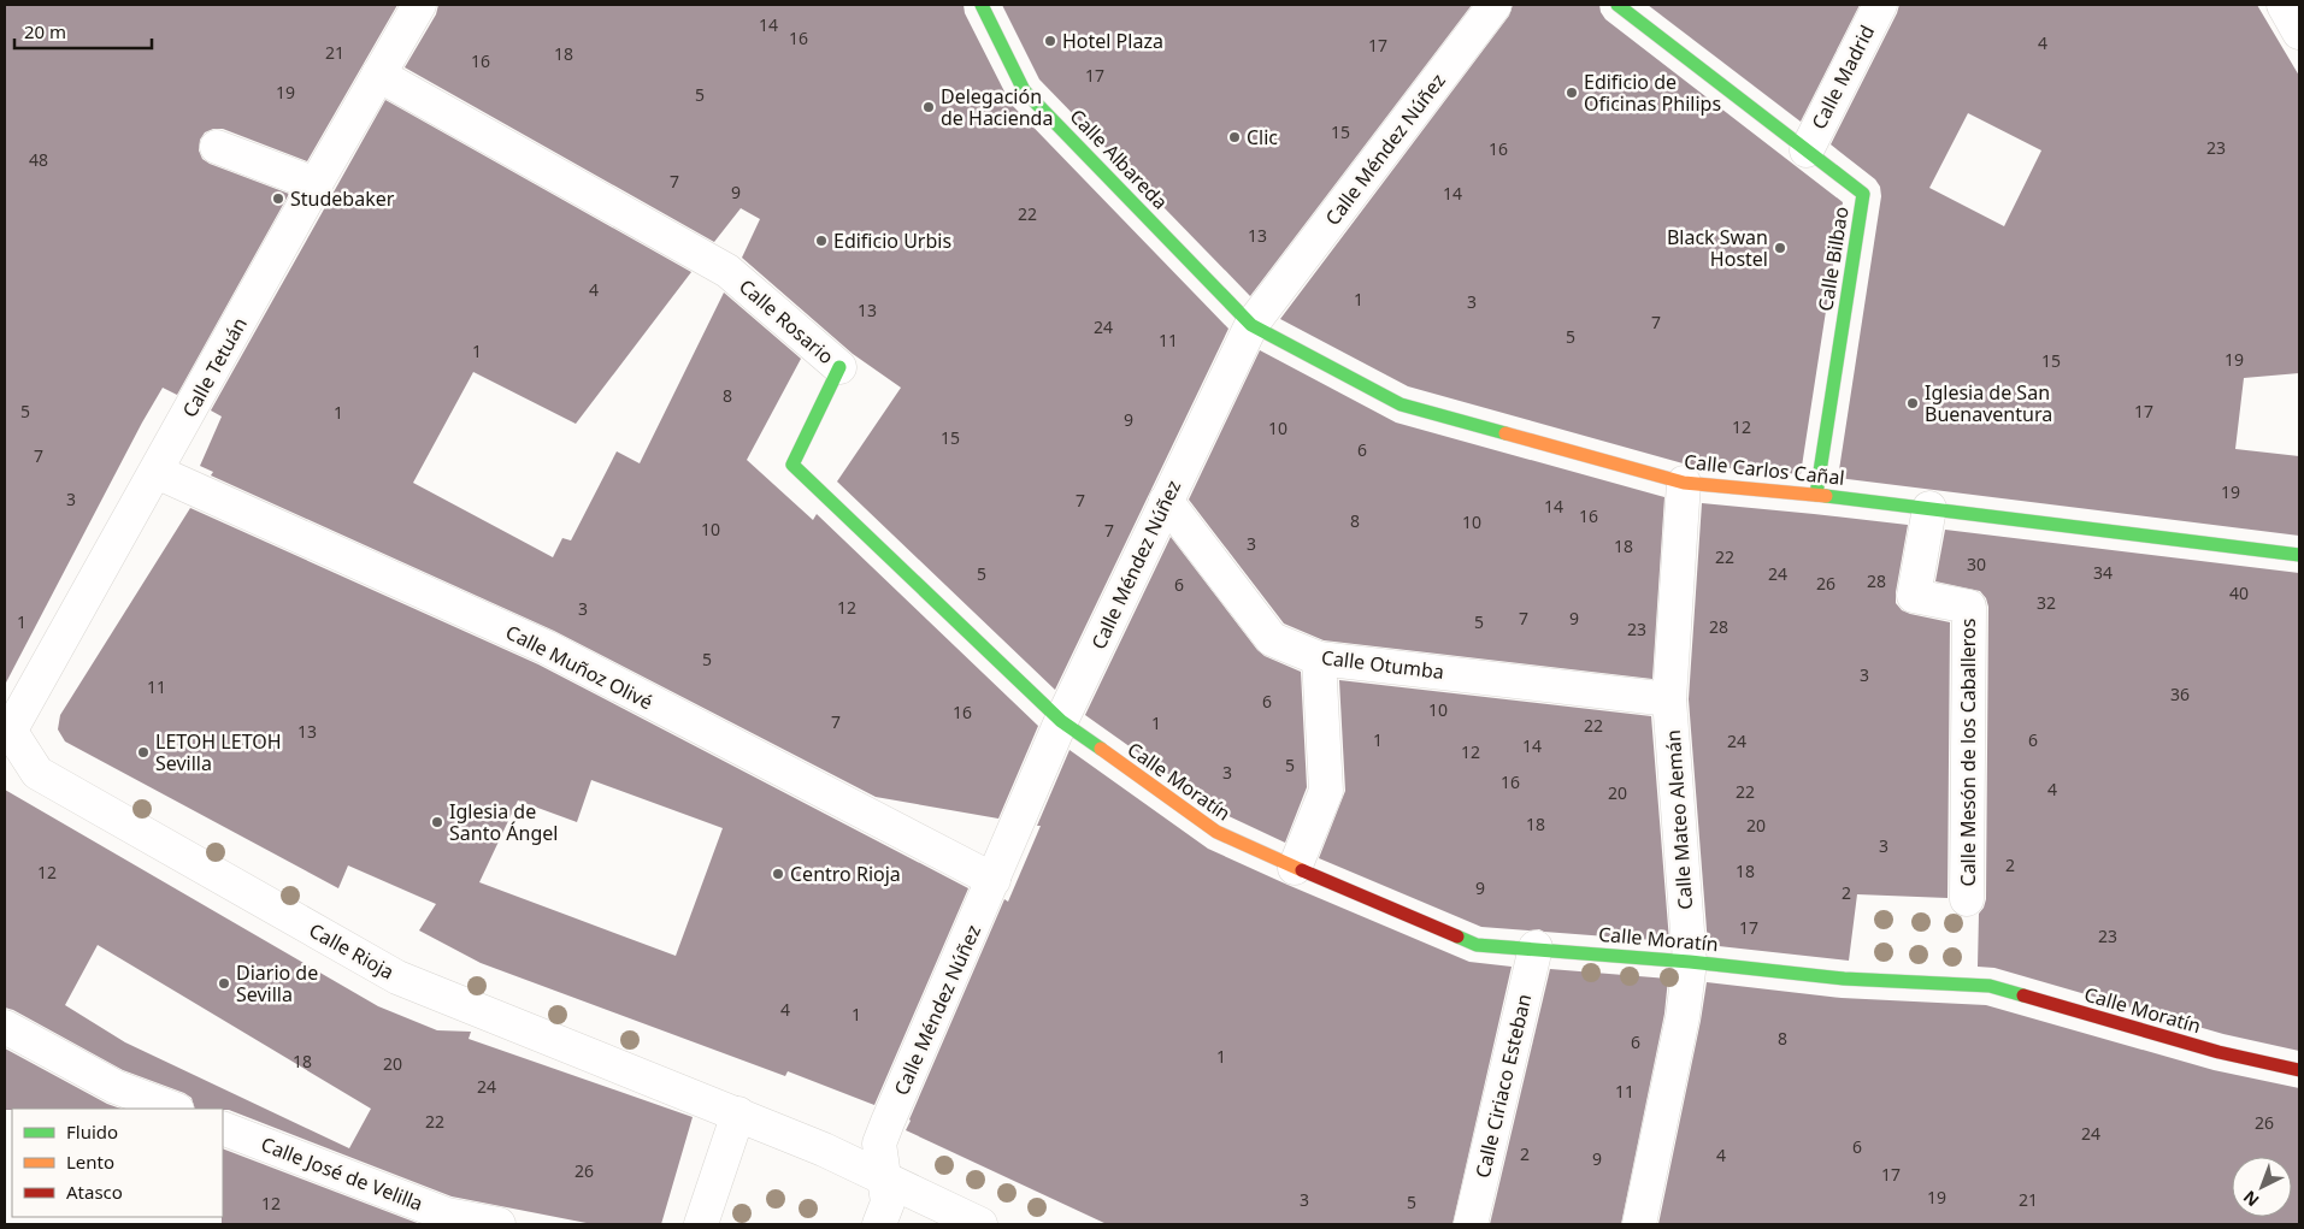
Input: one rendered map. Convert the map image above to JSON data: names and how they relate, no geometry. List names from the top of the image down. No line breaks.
{"streets":{"street":["Calle Madrid","Calle Méndez Núñez","Calle Albareda","Calle Bilbao","Calle Rosario","Calle Tetuán","Calle Carlos Cañal","Calle Otumba","Calle Muñoz Olivé","Calle Mesón de los Caballeros","Calle Moratín","Calle Mateo Alemán","Calle Rioja","Calle Ciriaco Esteban","Calle José de Velilla"]},"crossings":[["Calle Madrid","Calle Bilbao"],["Calle Méndez Núñez","Calle Albareda"],["Calle Méndez Núñez","Calle Rosario"],["Calle Méndez Núñez","Calle Carlos Cañal"],["Calle Méndez Núñez","Calle Otumba"],["Calle Méndez Núñez","Calle Muñoz Olivé"],["Calle Méndez Núñez","Calle Moratín"],["Calle Méndez Núñez","Calle Rioja"],["Calle Albareda","Calle Carlos Cañal"],["Calle Bilbao","Calle Carlos Cañal"],["Calle Rosario","Calle Tetuán"],["Calle Rosario","Calle Moratín"],["Calle Tetuán","Calle Muñoz Olivé"],["Calle Tetuán","Calle Rioja"],["Calle Carlos Cañal","Calle Mesón de los Caballeros"],["Calle Carlos Cañal","Calle Mateo Alemán"],["Calle Otumba","Calle Mateo Alemán"],["Calle Moratín","Calle Mateo Alemán"],["Calle Moratín","Calle Ciriaco Esteban"]],"places":["Hotel Plaza","Edificio de Oficinas Philips","Delegación de Hacienda","Clic","Studebaker","Edificio Urbis","Black Swan Hostel","Iglesia de San Buenaventura","LETOH LETOH Sevilla","Iglesia de Santo Ángel","Centro Rioja","Diario de Sevilla"],"house_numbers":["14","16","4","17","21","18","16","17","19","5","15","23","16","48","7","9","14","22","13","4","1","3","13","7","24","5","11","1","19","15","8","5","17","1","9","12","10","15","6","7","19","3","7","14","16","8","10","10","7","3","18","22","30","34","5","24","28","26","6","40","32","12","3","7","9","1","5","28","23","5","3","11","36","6","10","16","7","1","22","13","1","6","24","14","12","5","3","16","4","22","20","18","20","3","2","18","12","9","2","17","23","4","1","8","6","1","18","20","24","11","22","26","24","6","2","4","9","26","17","19","3","21","5","12"],"legend":["Fluido","Lento","Atasco"],"scale_bar":"20 m","north":"bottom left"}
